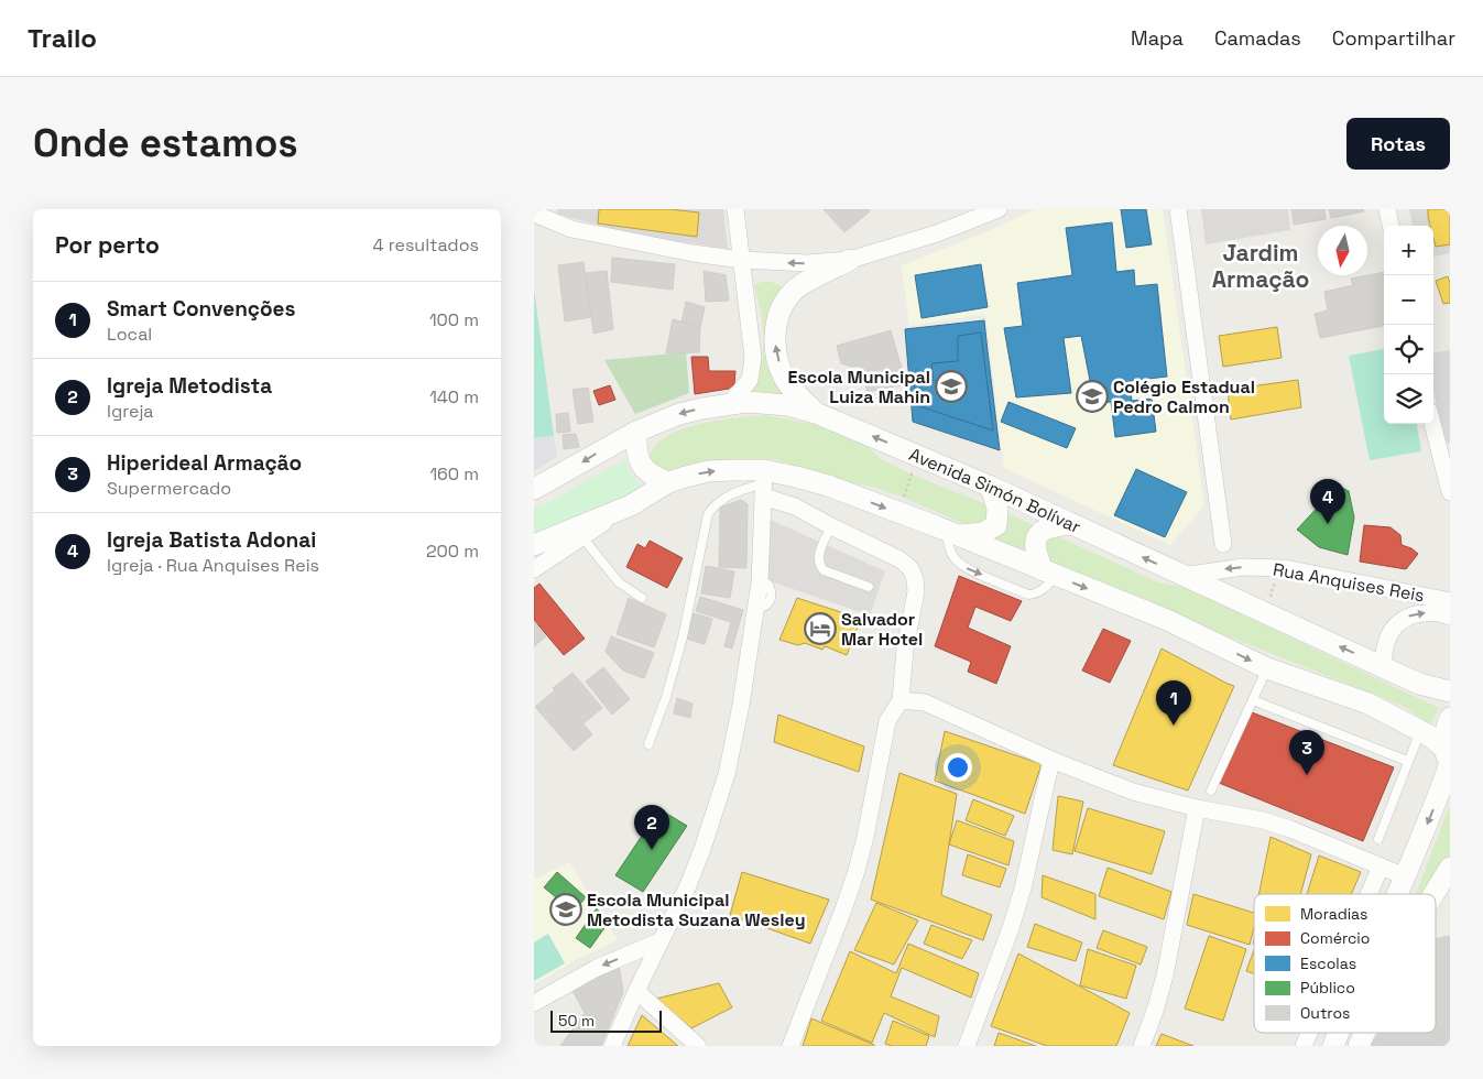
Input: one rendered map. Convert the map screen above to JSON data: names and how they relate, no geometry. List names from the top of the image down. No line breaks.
{"streets":{"street":["Avenida Simón Bolívar","Rua Anquises Reis"]},"crossings":[["Avenida Simón Bolívar","Rua Anquises Reis"]],"districts":["Jardim Armação"],"places":{"school or university":["Escola Municipal Luiza Mahin","Colégio Estadual Pedro Calmon","Escola Municipal Metodista Suzana Wesley"],"hotel":["Salvador Mar Hotel"]},"legend":["Moradias","Comércio","Escolas","Público","Outros"],"scale_bar":"50 m","north":"bottom","page":{"header":"Trailo","nav":["Mapa","Camadas","Compartilhar"],"buttons":"Rotas","title":"Onde estamos","heading":["Por perto","4 resultados"],"map_buttons":["+","−"],"list":[{"mark":"1","name":"Smart Convenções","note":"Local","value":"100 m"},{"mark":"2","name":"Igreja Metodista","note":"Igreja","value":"140 m"},{"mark":"3","name":"Hiperideal Armação","note":"Supermercado","value":"160 m"},{"mark":"4","name":"Igreja Batista Adonai","note":"Igreja · Rua Anquises Reis","value":"200 m"}],"pins":["4","1","3","2"],"scale":"50 m"}}
